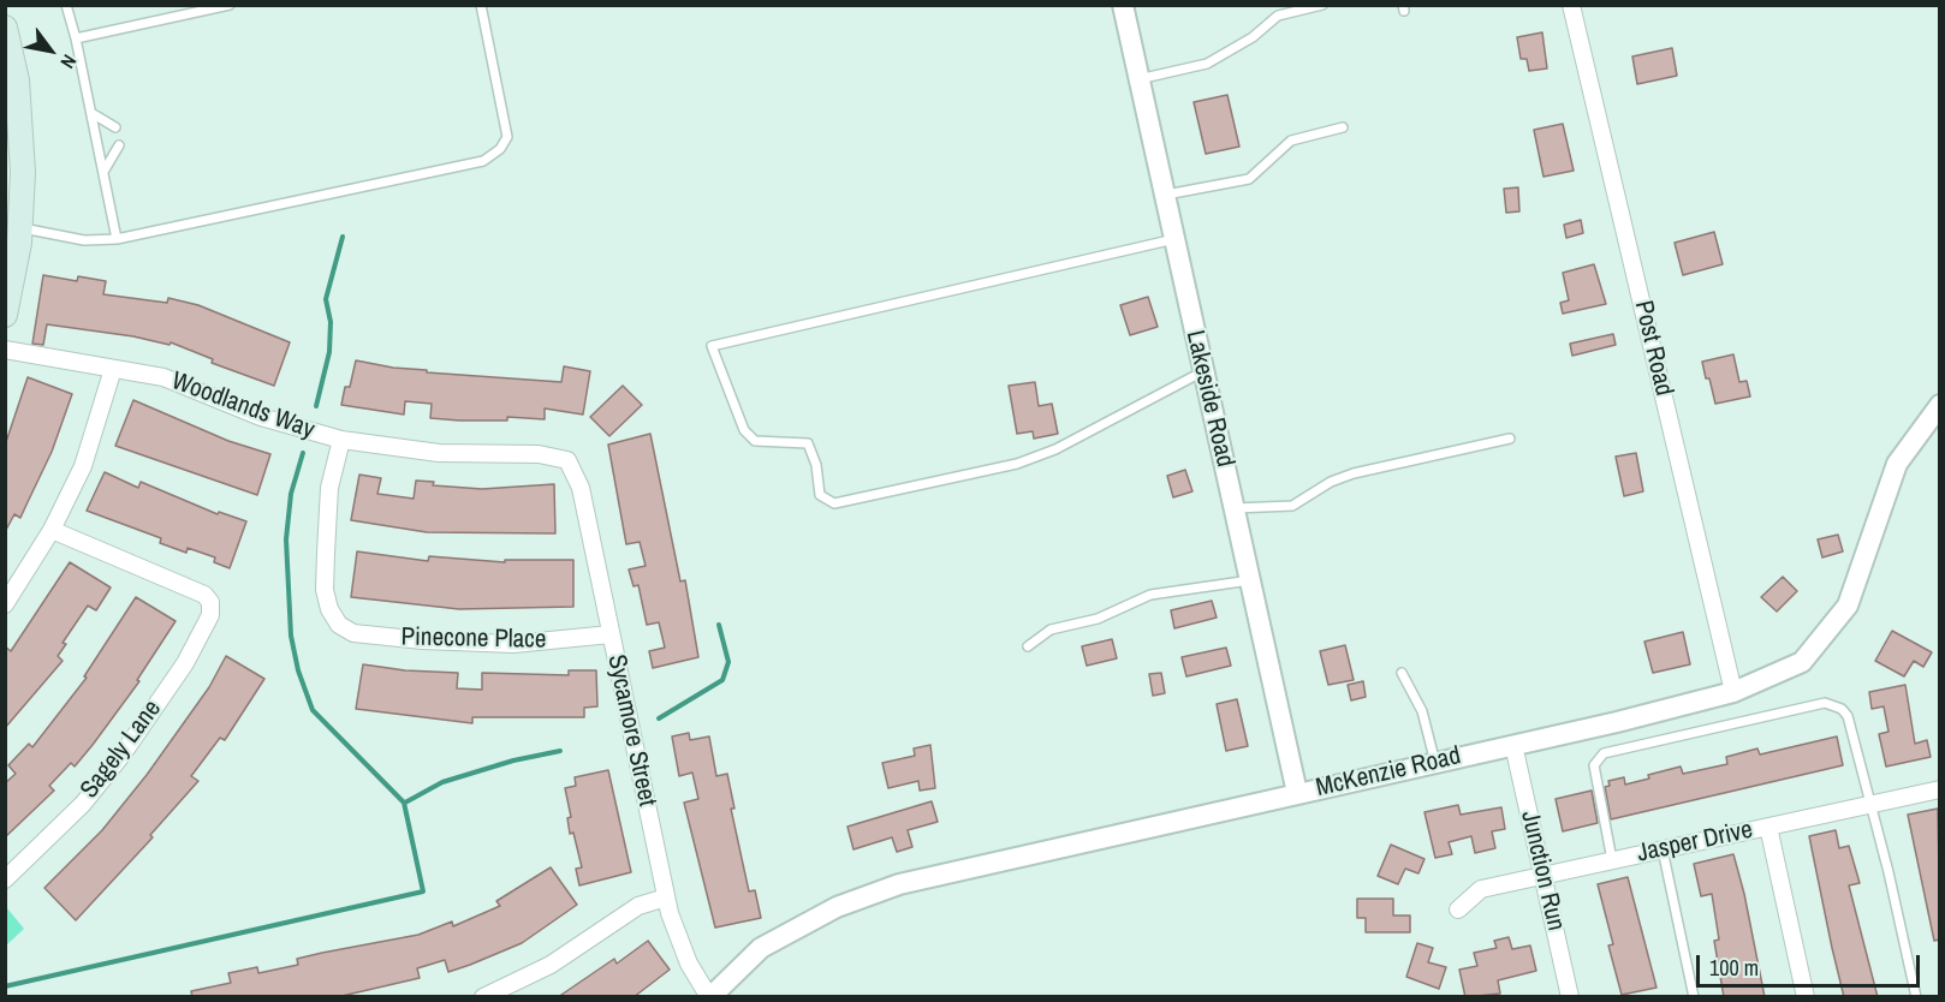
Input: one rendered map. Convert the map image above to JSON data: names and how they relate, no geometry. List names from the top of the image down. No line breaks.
{"streets":{"street":["Post Road","Lakeside Road","Woodlands Way","Pinecone Place","Sycamore Street","Sagely Lane","McKenzie Road","Jasper Drive","Junction Run"]},"crossings":[["Post Road","McKenzie Road"],["Lakeside Road","McKenzie Road"],["Woodlands Way","Pinecone Place"],["Woodlands Way","Sycamore Street"],["Pinecone Place","Sycamore Street"],["Sycamore Street","McKenzie Road"],["McKenzie Road","Junction Run"],["Jasper Drive","Junction Run"]],"scale_bar":"100 m","north":"bottom right"}
